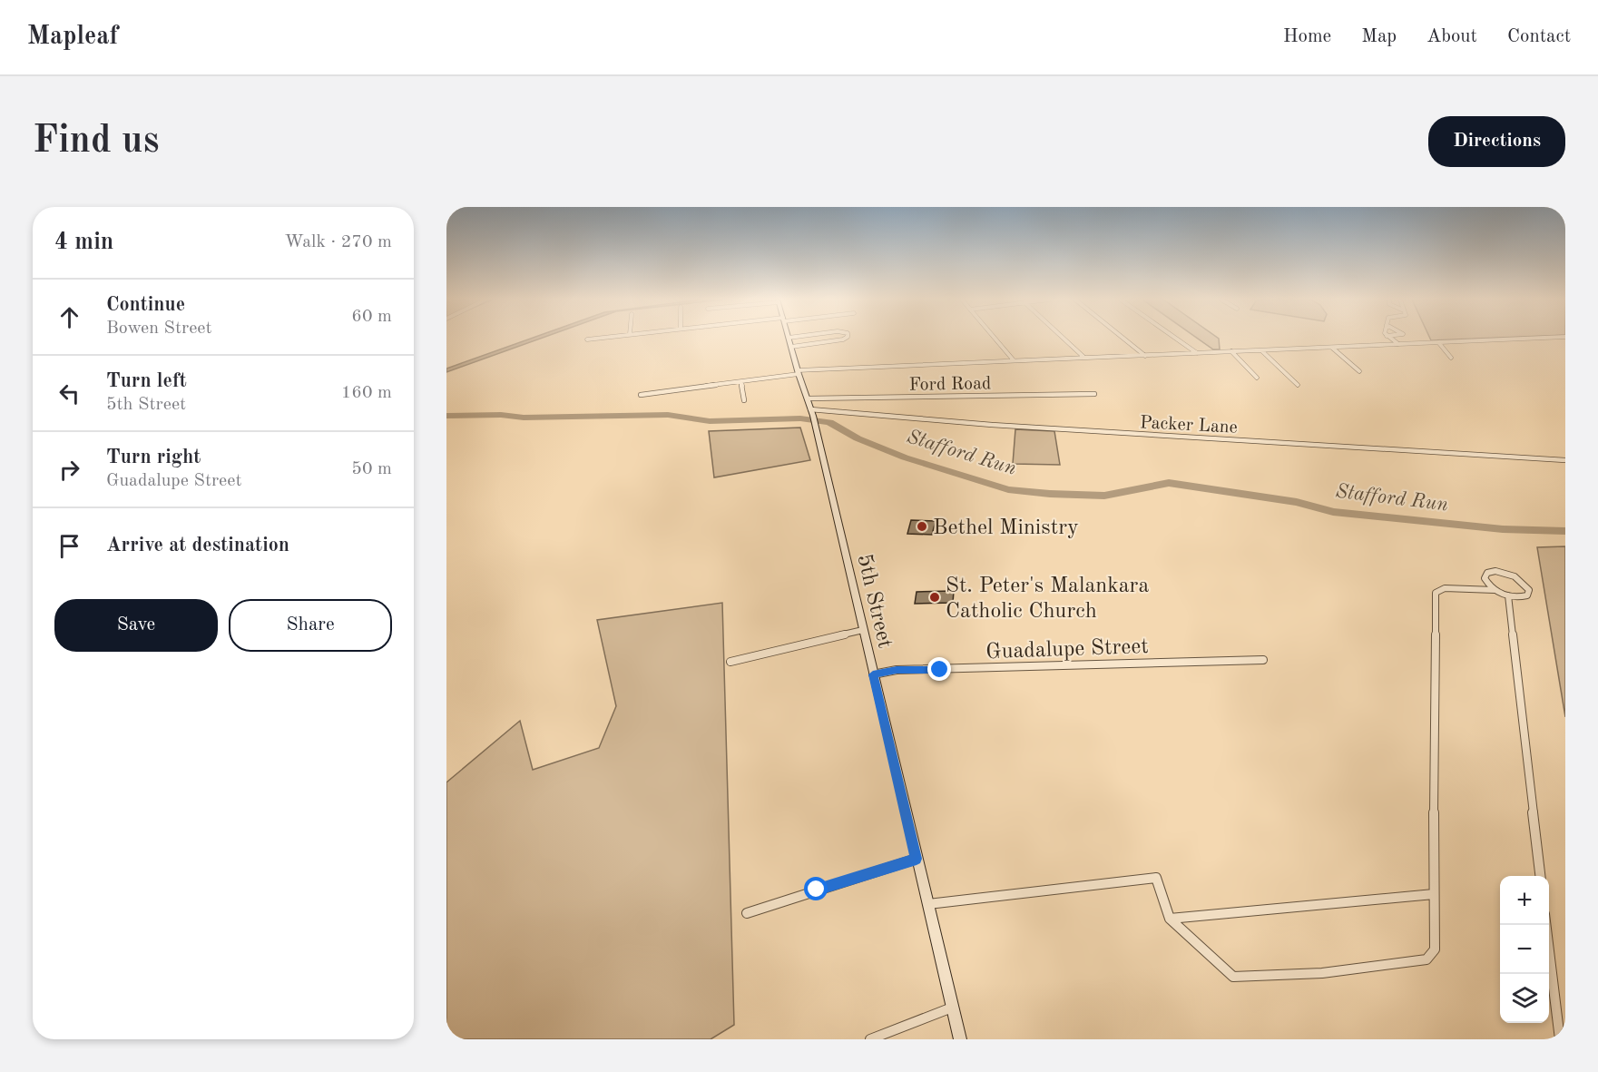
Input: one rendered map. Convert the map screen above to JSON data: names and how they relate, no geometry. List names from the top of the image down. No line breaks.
{"streets":{"main road":["5th Street"],"street":["Ford Road","Packer Lane","Guadalupe Street"]},"crossings":[["Ford Road","5th Street"],["Packer Lane","5th Street"],["5th Street","Guadalupe Street"]],"water":["Stafford Run"],"places":["Bethel Ministry","St. Peter's Malankara Catholic Church"],"page":{"header":"Mapleaf","nav":["Home","Map","About","Contact"],"buttons":["Directions",["Save","Share"]],"title":"Find us","heading":["4 min","Walk · 270 m"],"list":[["Continue","Bowen Street","60 m"],["Turn left","5th Street","160 m"],["Turn right","Guadalupe Street","50 m"],"Arrive at destination"],"map_buttons":["+","−"]}}
